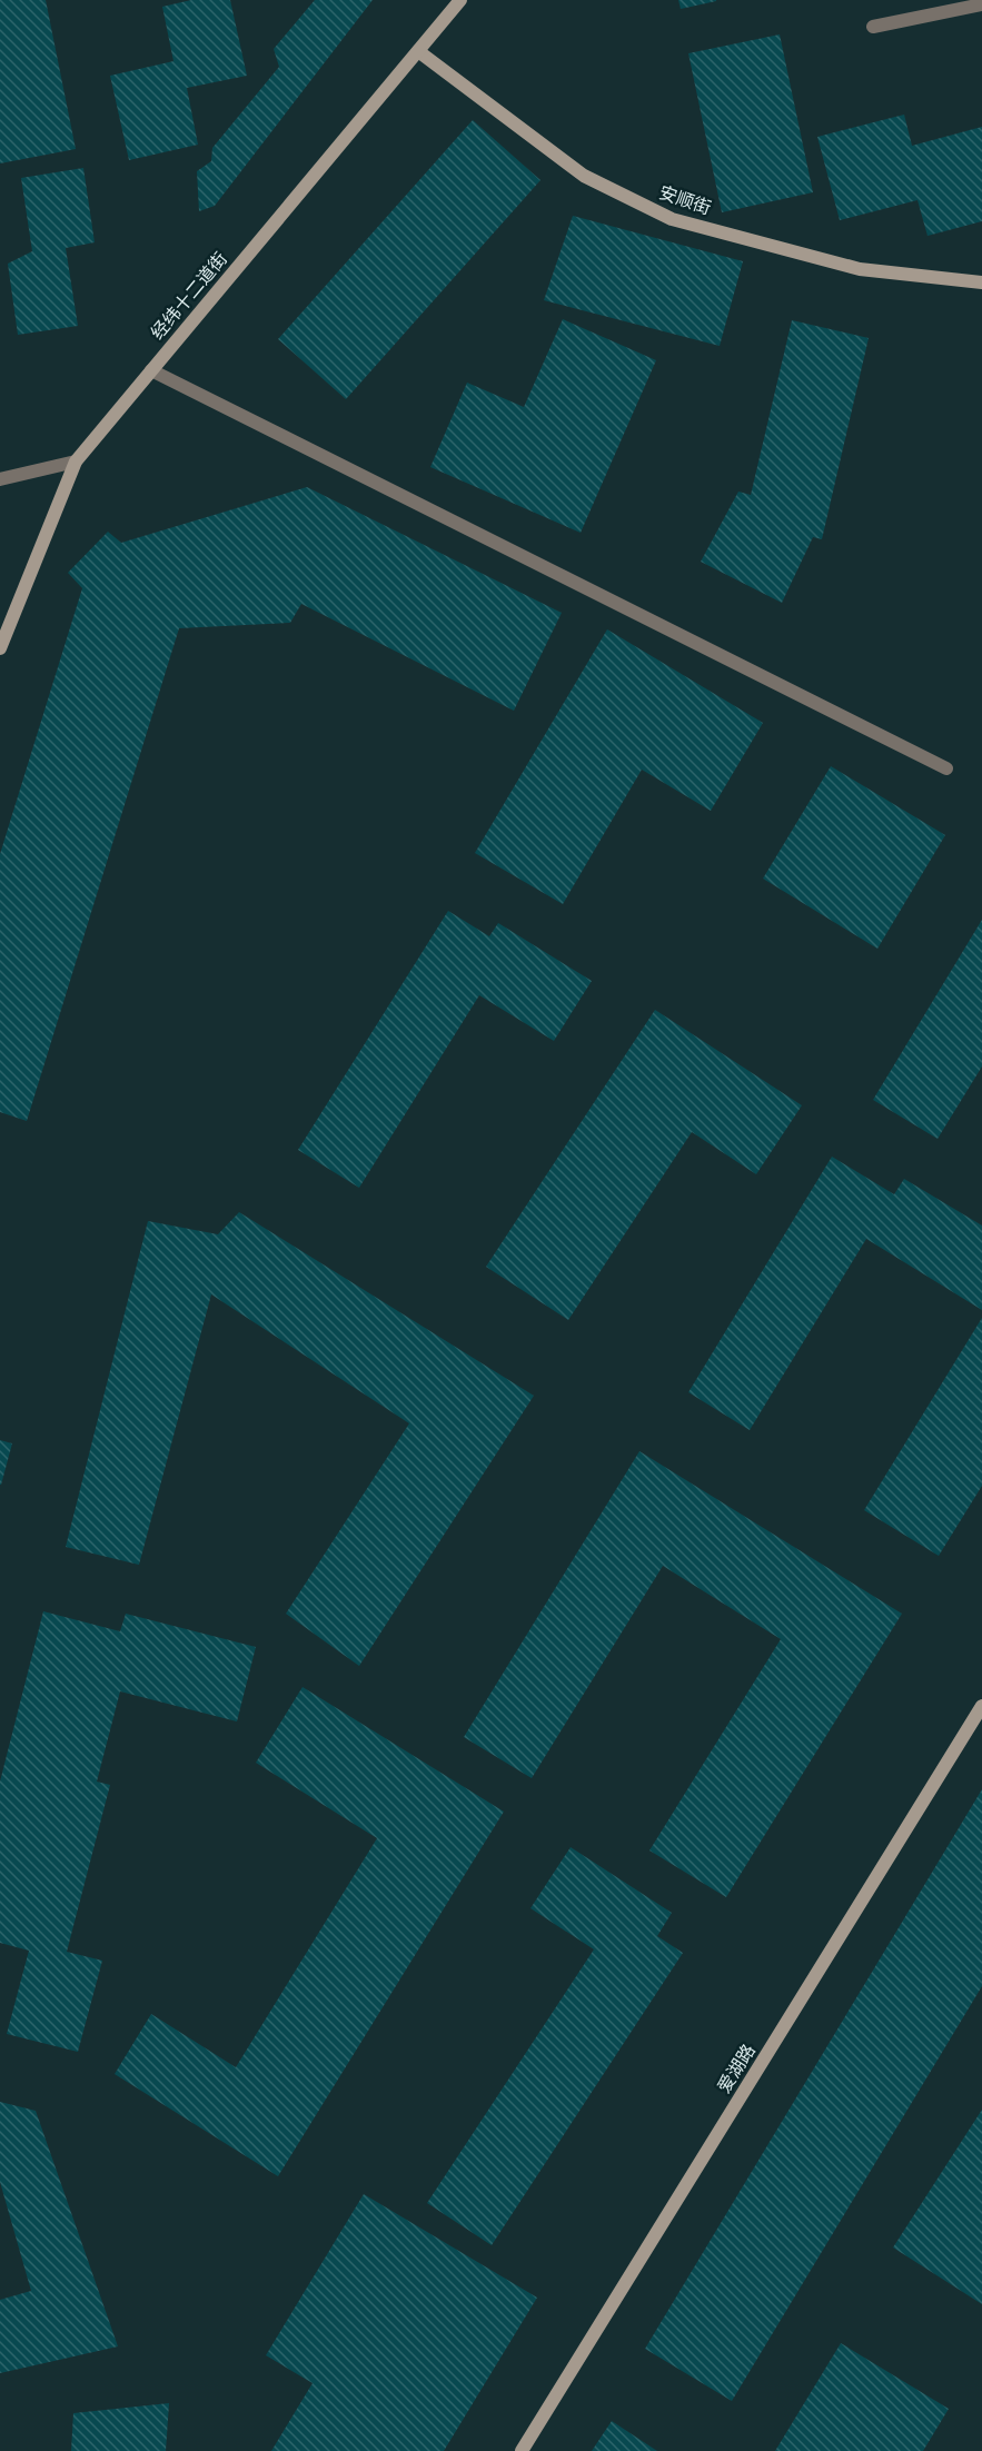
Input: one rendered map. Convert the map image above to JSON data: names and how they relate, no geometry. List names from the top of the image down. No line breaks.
{"streets":{"street":["安顺街","经纬十二道街","爱湖路"]},"crossings":[["安顺街","经纬十二道街"]]}
